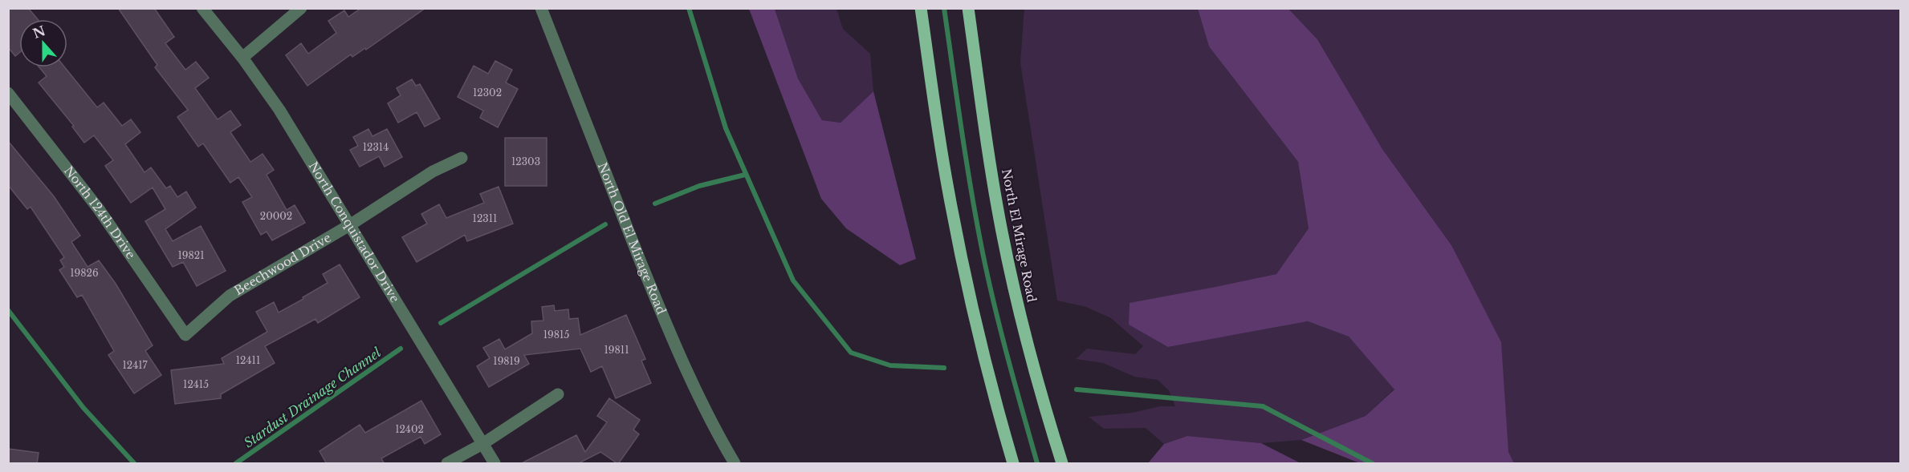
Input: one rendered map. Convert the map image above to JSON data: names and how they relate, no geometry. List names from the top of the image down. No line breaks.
{"streets":{"main road":["North El Mirage Road"],"street":["North 124th Drive","North Conquistador Drive","North Old El Mirage Road","Beechwood Drive"]},"crossings":[["North 124th Drive","Beechwood Drive"],["North Conquistador Drive","Beechwood Drive"]],"water":["Stardust Drainage Channel"],"house_numbers":["12302","12314","12303","20002","12311","19821","19826","19815","19811","12411","19819","12417","12415","12402"],"north":"top"}
